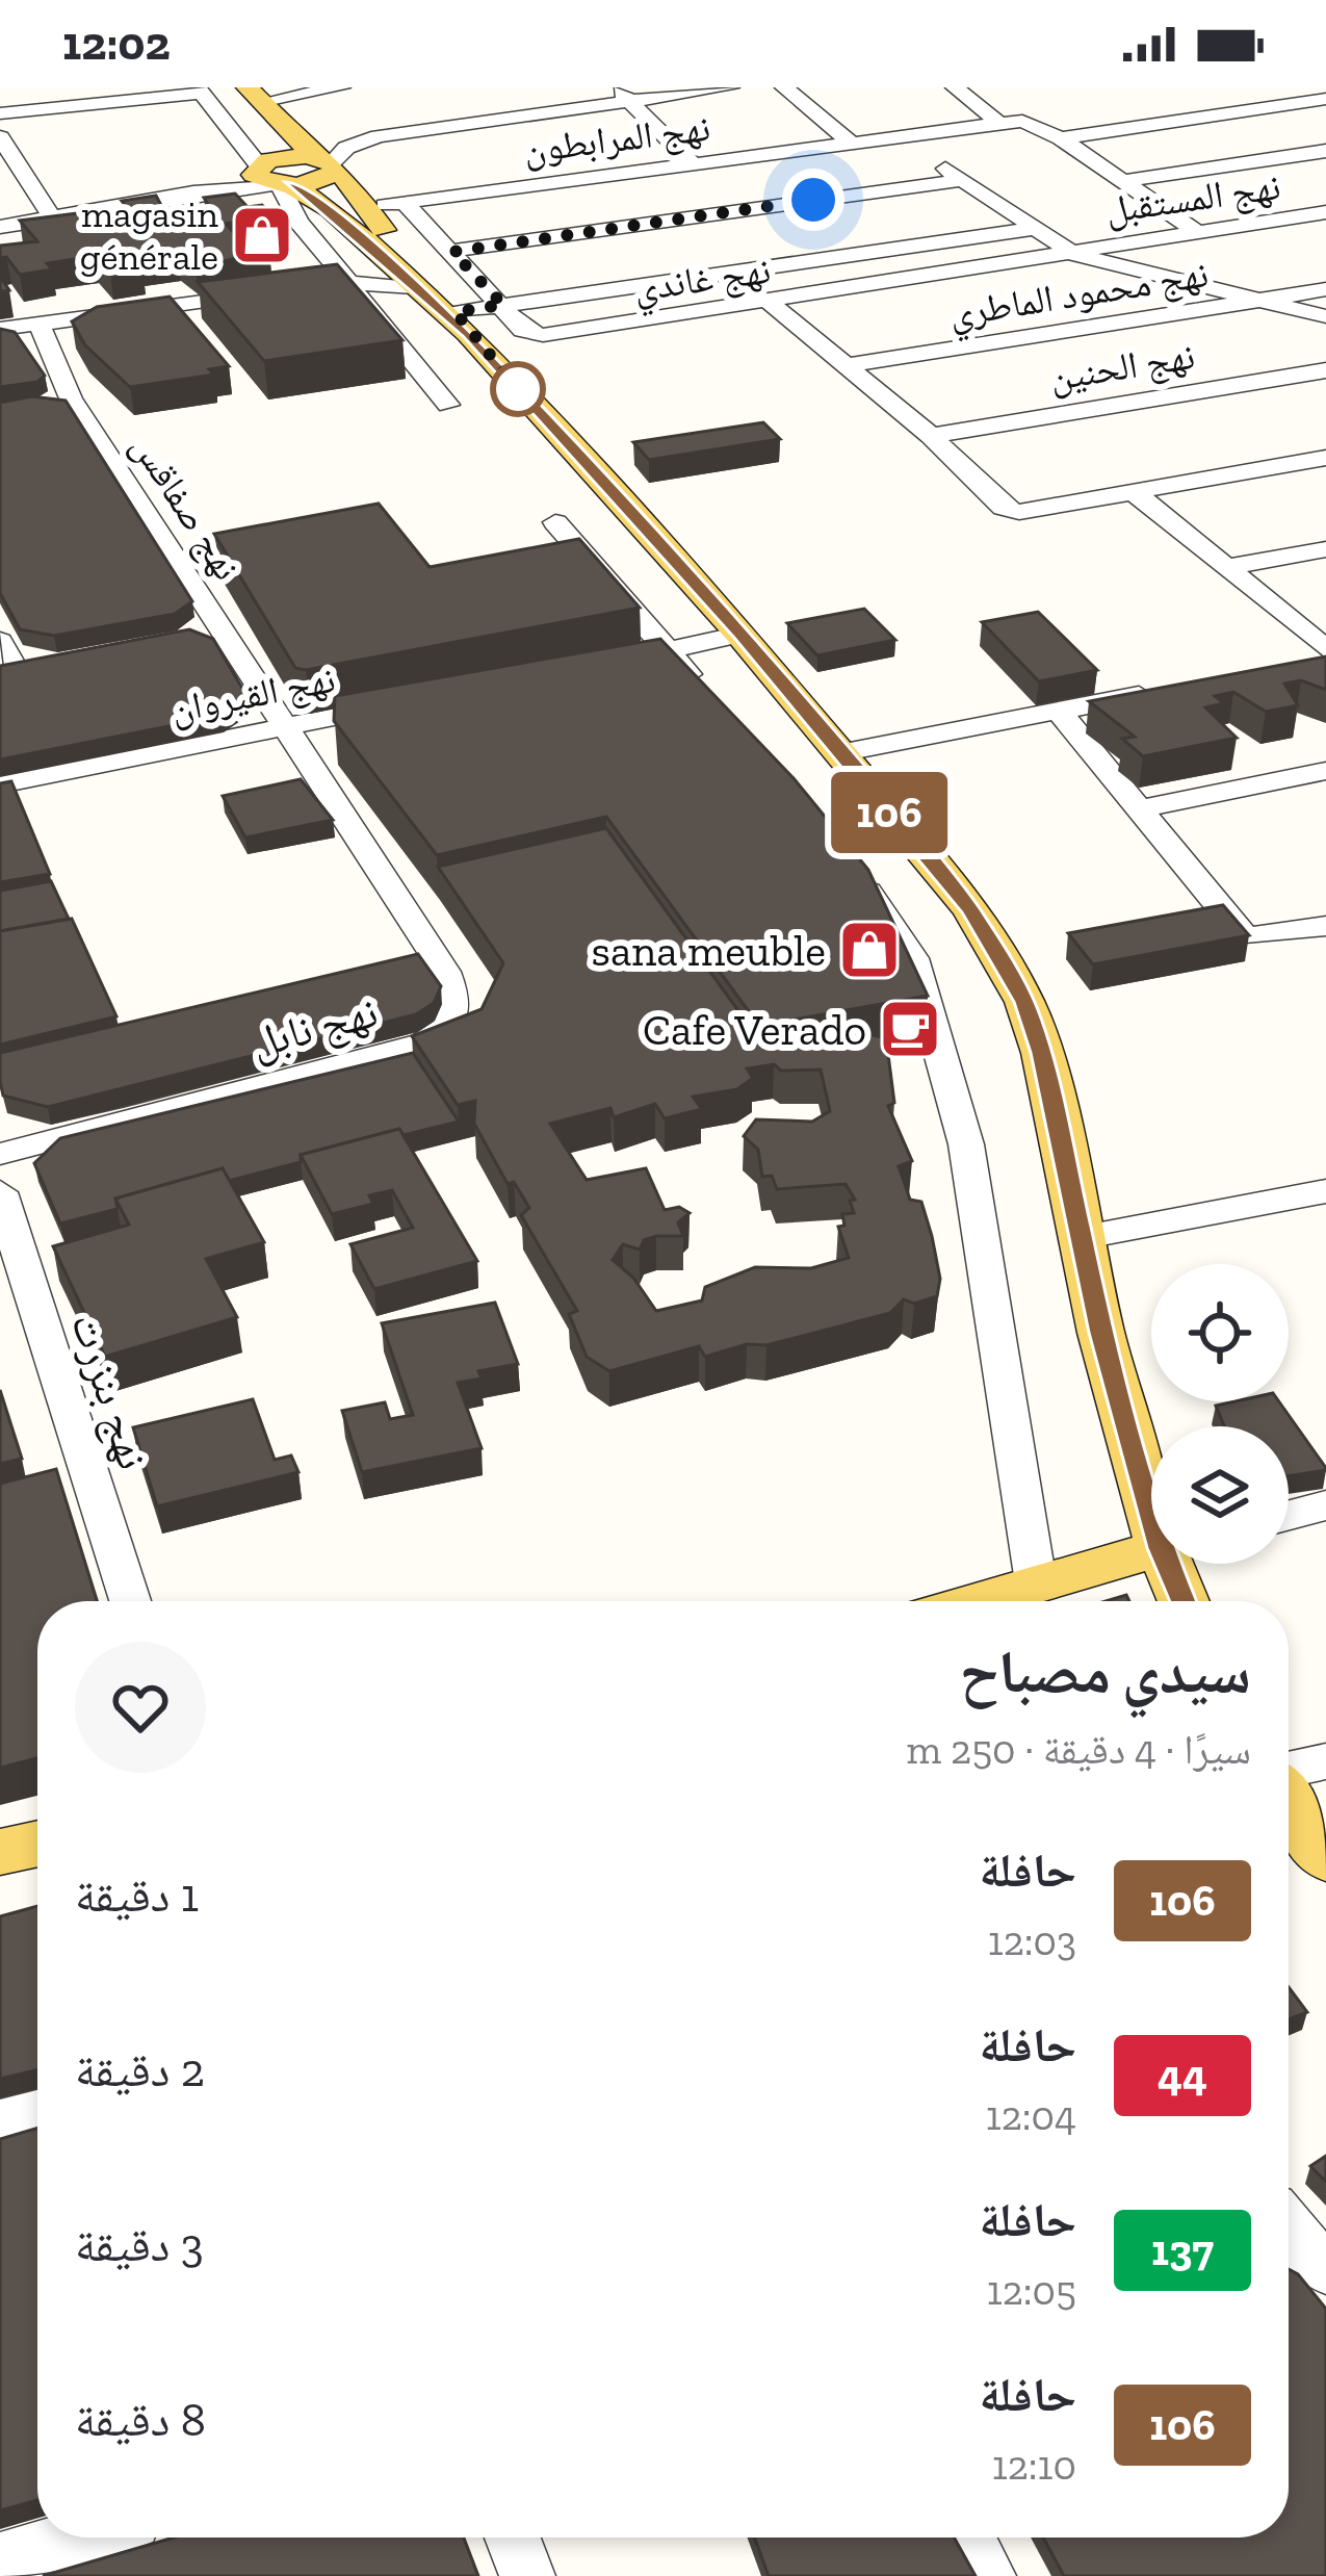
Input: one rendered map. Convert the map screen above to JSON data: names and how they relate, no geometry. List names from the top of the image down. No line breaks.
{"streets":{"street":["نهج المرابطون","نهج المستقبل","نهج غاندي","نهج محمود الماطري","نهج الحنين","نهج صفاقس","نهج القيروان","نهج نابل","نهج بنزرت"]},"crossings":[["نهج المرابطون","نهج غاندي"],["نهج المستقبل","نهج غاندي"],["نهج صفاقس","نهج القيروان"],["نهج صفاقس","نهج نابل"],["نهج القيروان","نهج نابل"]],"places":{"shop":["magasin générale","sana meuble"],"cafe":["Cafe Verado"]},"lines":["bus line 106"],"page":{"status":"12:02","on_map":"106","heading":["سيدي مصباح","سيرًا · 4 دقيقة · 250 m"],"list":[{"mark":"106","name":"حافلة","note":"12:03","value":"1 دقيقة"},{"mark":"44","name":"حافلة","note":"12:04","value":"2 دقيقة"},{"mark":"137","name":"حافلة","note":"12:05","value":"3 دقيقة"},{"mark":"106","name":"حافلة","note":"12:10","value":"8 دقيقة"}]}}
